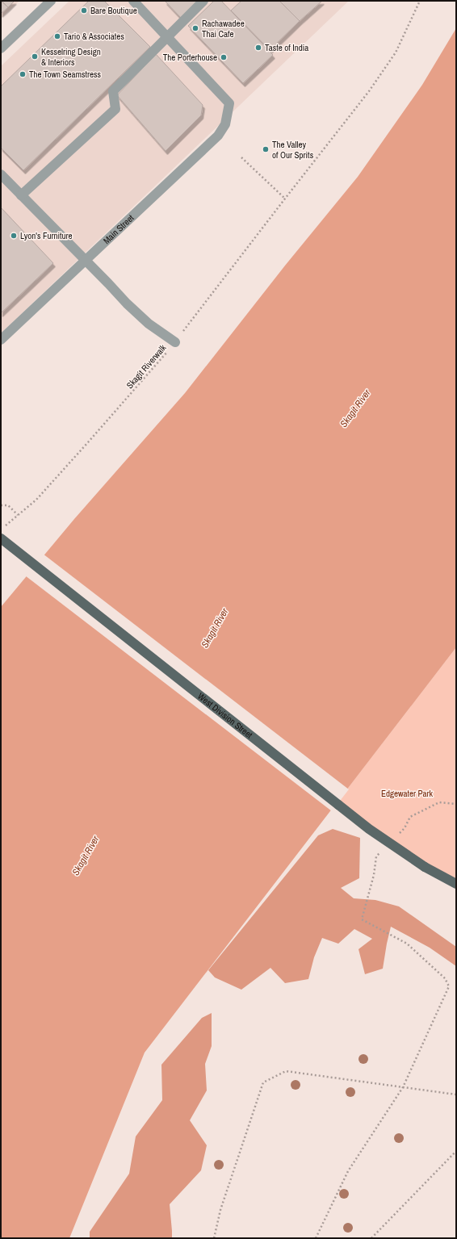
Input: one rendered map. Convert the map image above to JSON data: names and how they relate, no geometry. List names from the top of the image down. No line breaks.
{"streets":{"main road":["West Division Street"],"street":["Main Street"],"path":["Skagit Riverwalk"]},"water":["Skagit River"],"parks":["Edgewater Park"],"places":["Bare Boutique","Rachawadee Thai Cafe","Tario & Associates","Taste of India","Kesselring Design & Interiors","The Porterhouse","The Town Seamstress","The Valley of Our Sprits","Lyon's Furniture"]}
